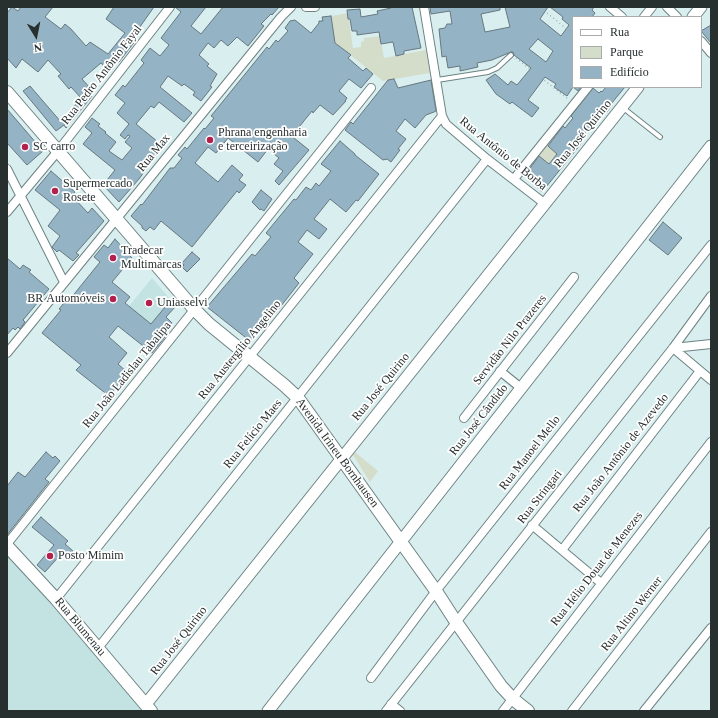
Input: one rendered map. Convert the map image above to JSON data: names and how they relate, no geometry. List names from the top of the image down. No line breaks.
{"streets":{"main road":["Rua José Quirino","Rua José Cândido","Avenida Irineu Bornhausen","Rua Blumenau"],"street":["Rua Pedro Antônio Fayal","Rua Max","Rua Antônio de Borba","Servidão Nilo Prazeres","Rua Austergílio Angelino","Rua João Ladislau Tabalipa","Rua Felício Maes","Rua Manoel Mello","Rua João Antônio de Azevedo","Rua Stringari","Rua Hélio Douat de Menezes","Rua Altino Werner"]},"crossings":[["Rua Pedro Antônio Fayal","Avenida Irineu Bornhausen"],["Rua José Quirino","Rua Antônio de Borba"],["Rua José Quirino","Avenida Irineu Bornhausen"],["Rua José Quirino","Rua Blumenau"],["Rua Max","Avenida Irineu Bornhausen"],["Rua Antônio de Borba","Rua Austergílio Angelino"],["Rua Antônio de Borba","Rua Felício Maes"],["Rua Austergílio Angelino","Avenida Irineu Bornhausen"],["Rua Austergílio Angelino","Rua Blumenau"],["Rua João Ladislau Tabalipa","Avenida Irineu Bornhausen"],["Rua João Ladislau Tabalipa","Rua Blumenau"],["Rua José Cândido","Avenida Irineu Bornhausen"],["Rua Felício Maes","Avenida Irineu Bornhausen"],["Rua Felício Maes","Rua Blumenau"],["Avenida Irineu Bornhausen","Rua Manoel Mello"],["Avenida Irineu Bornhausen","Rua Stringari"],["Avenida Irineu Bornhausen","Rua Hélio Douat de Menezes"]],"places":["Phrana engenharia e terceirização","SC carro","Supermercado Rosete","Tradecar Multimarcas","BR Automóveis","Uniasselvi","Posto Mimim"],"legend":["Rua","Parque","Edifício"],"north":"bottom"}
